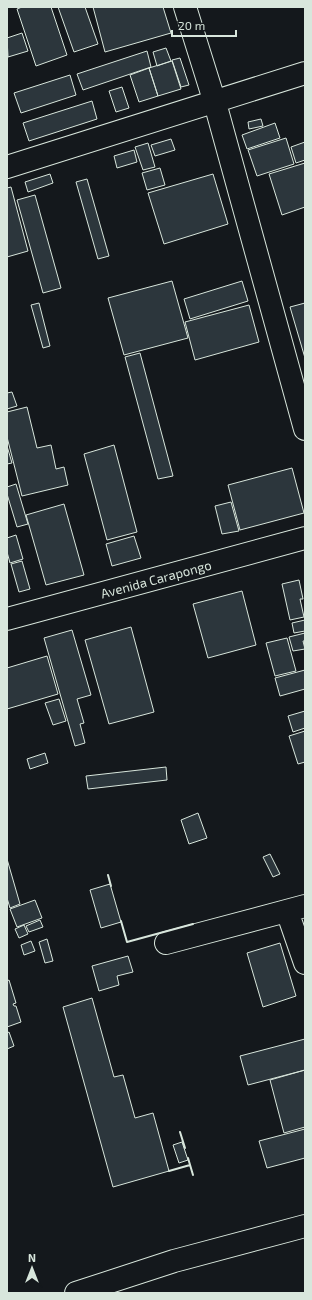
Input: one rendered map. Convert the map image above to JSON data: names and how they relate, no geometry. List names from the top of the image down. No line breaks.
{"streets":{"street":["Avenida Carapongo"]},"scale_bar":"20 m","north":"top"}
